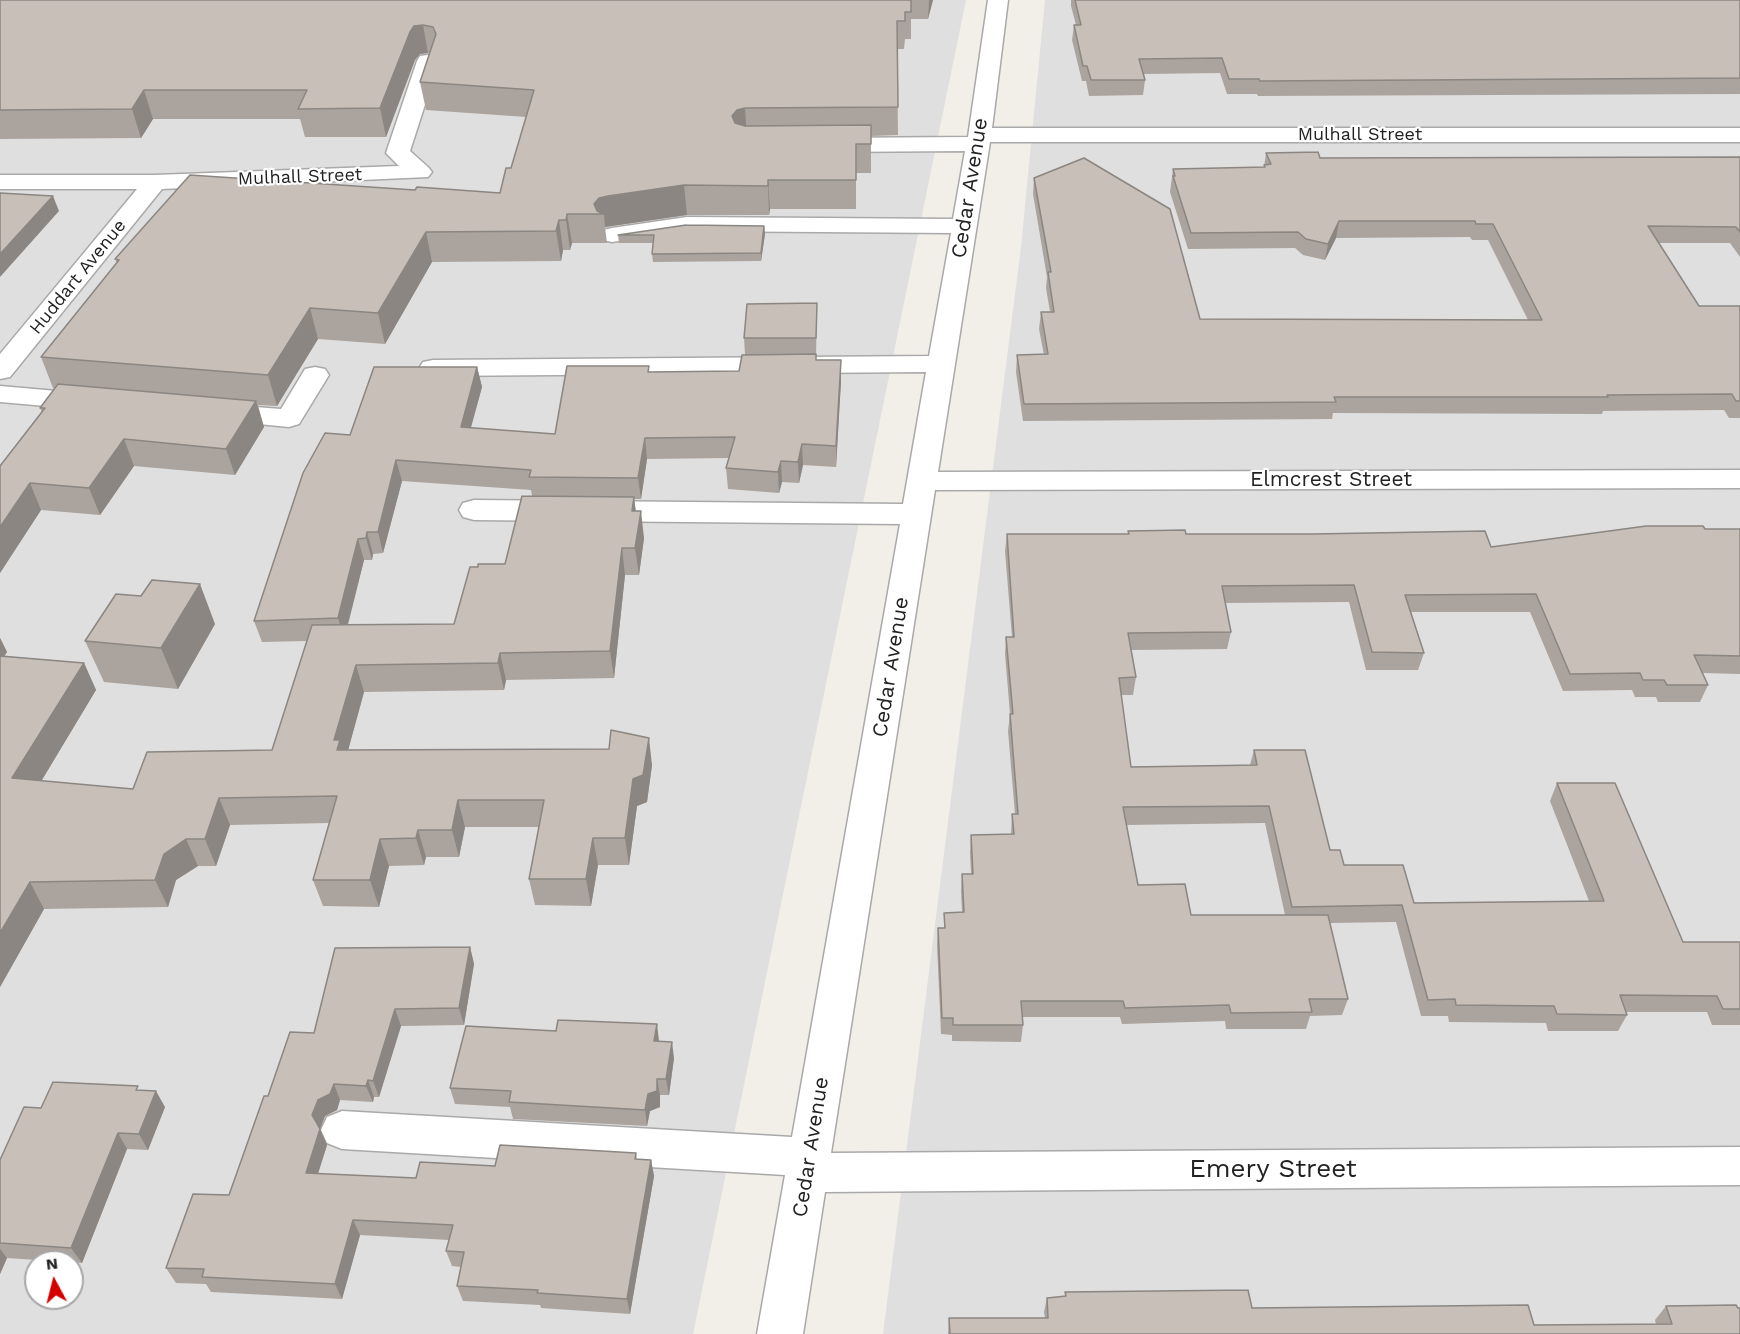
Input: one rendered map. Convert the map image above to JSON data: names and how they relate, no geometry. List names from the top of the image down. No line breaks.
{"streets":{"street":["Mulhall Street","Cedar Avenue","Huddart Avenue","Elmcrest Street","Emery Street"]},"crossings":[["Mulhall Street","Cedar Avenue"],["Mulhall Street","Huddart Avenue"],["Cedar Avenue","Elmcrest Street"],["Cedar Avenue","Emery Street"]],"north":"top"}
